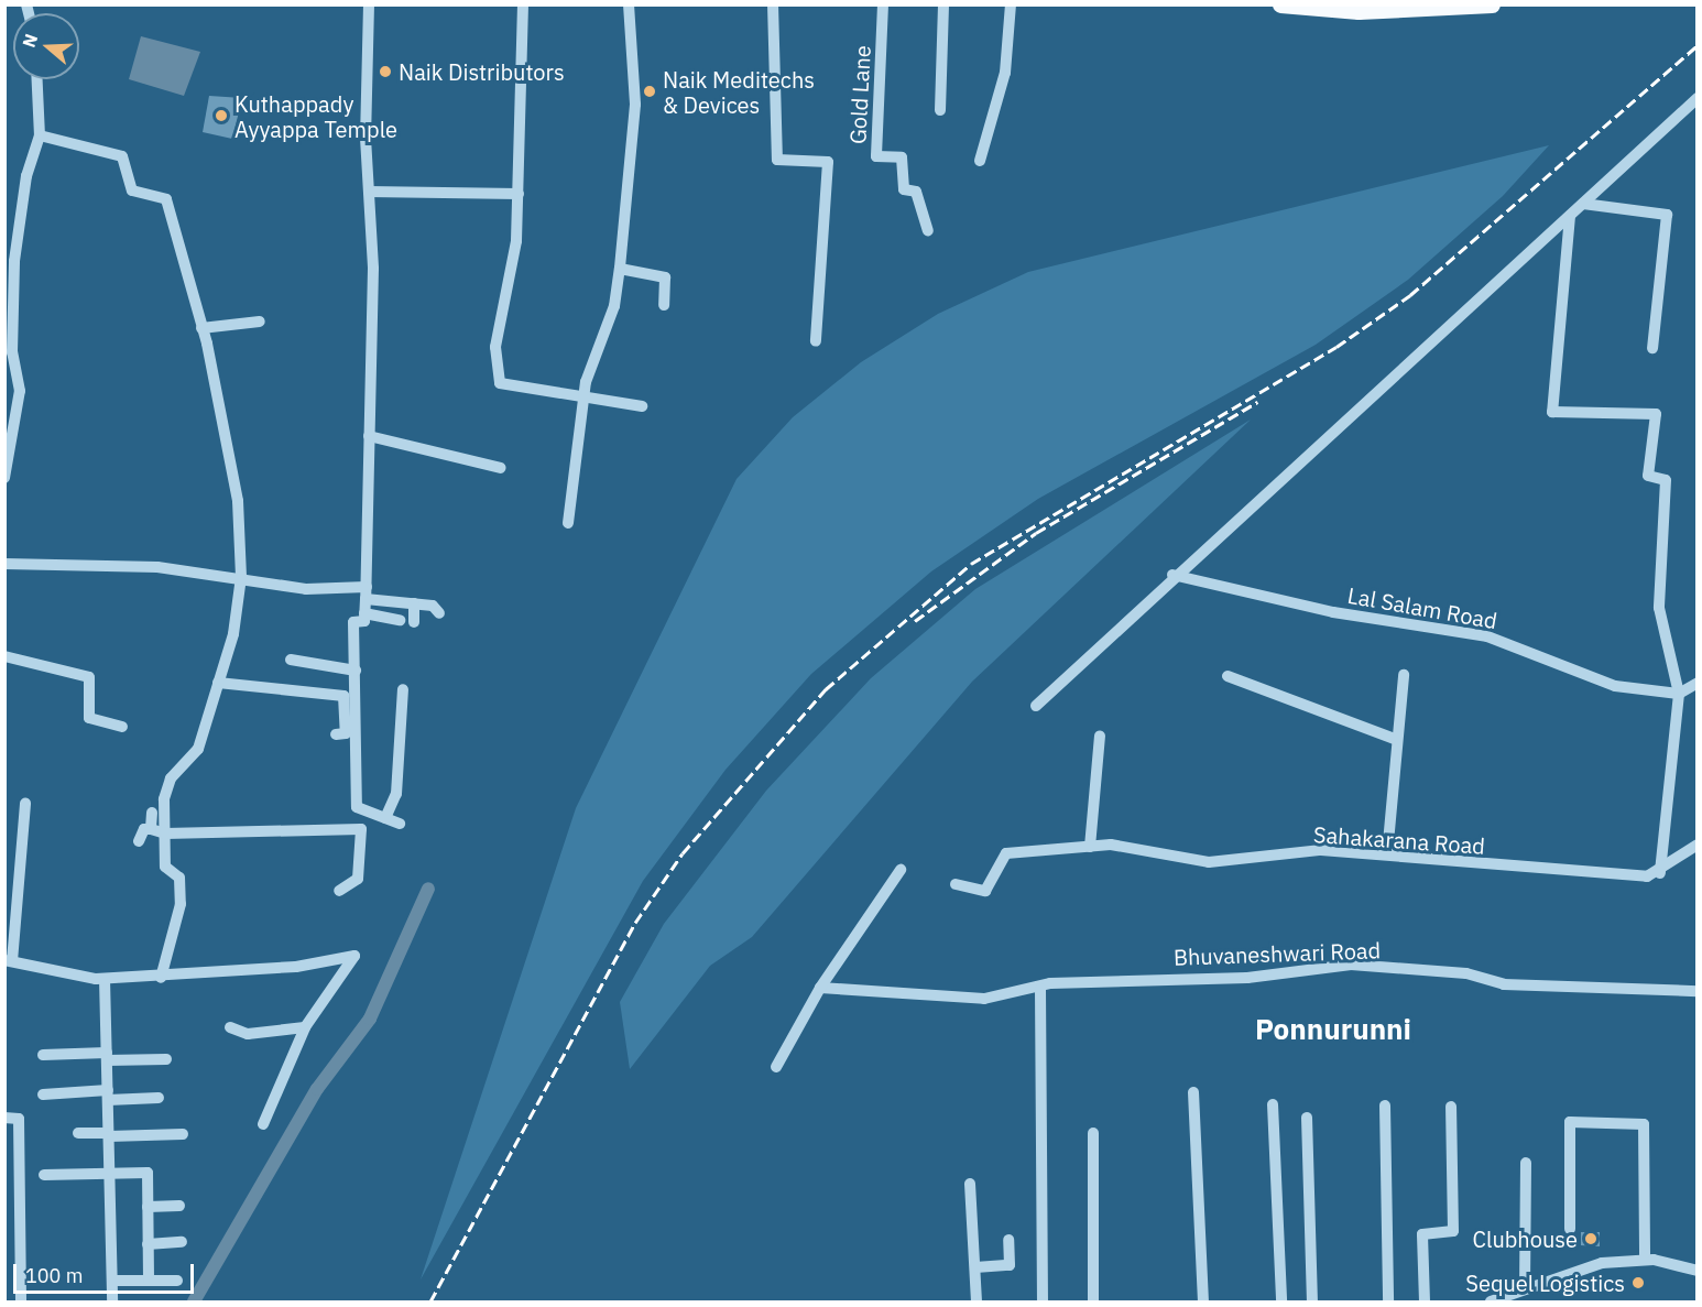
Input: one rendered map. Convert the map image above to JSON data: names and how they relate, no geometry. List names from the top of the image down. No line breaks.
{"streets":{"street":["Gold Lane","Lal Salam Road","Sahakarana Road","Bhuvaneshwari Road"]},"districts":["Ponnurunni"],"places":["Naik Distributors","Naik Meditechs & Devices","Kuthappady Ayyappa Temple","Clubhouse","Sequel Logistics"],"scale_bar":"100 m","north":"left"}
